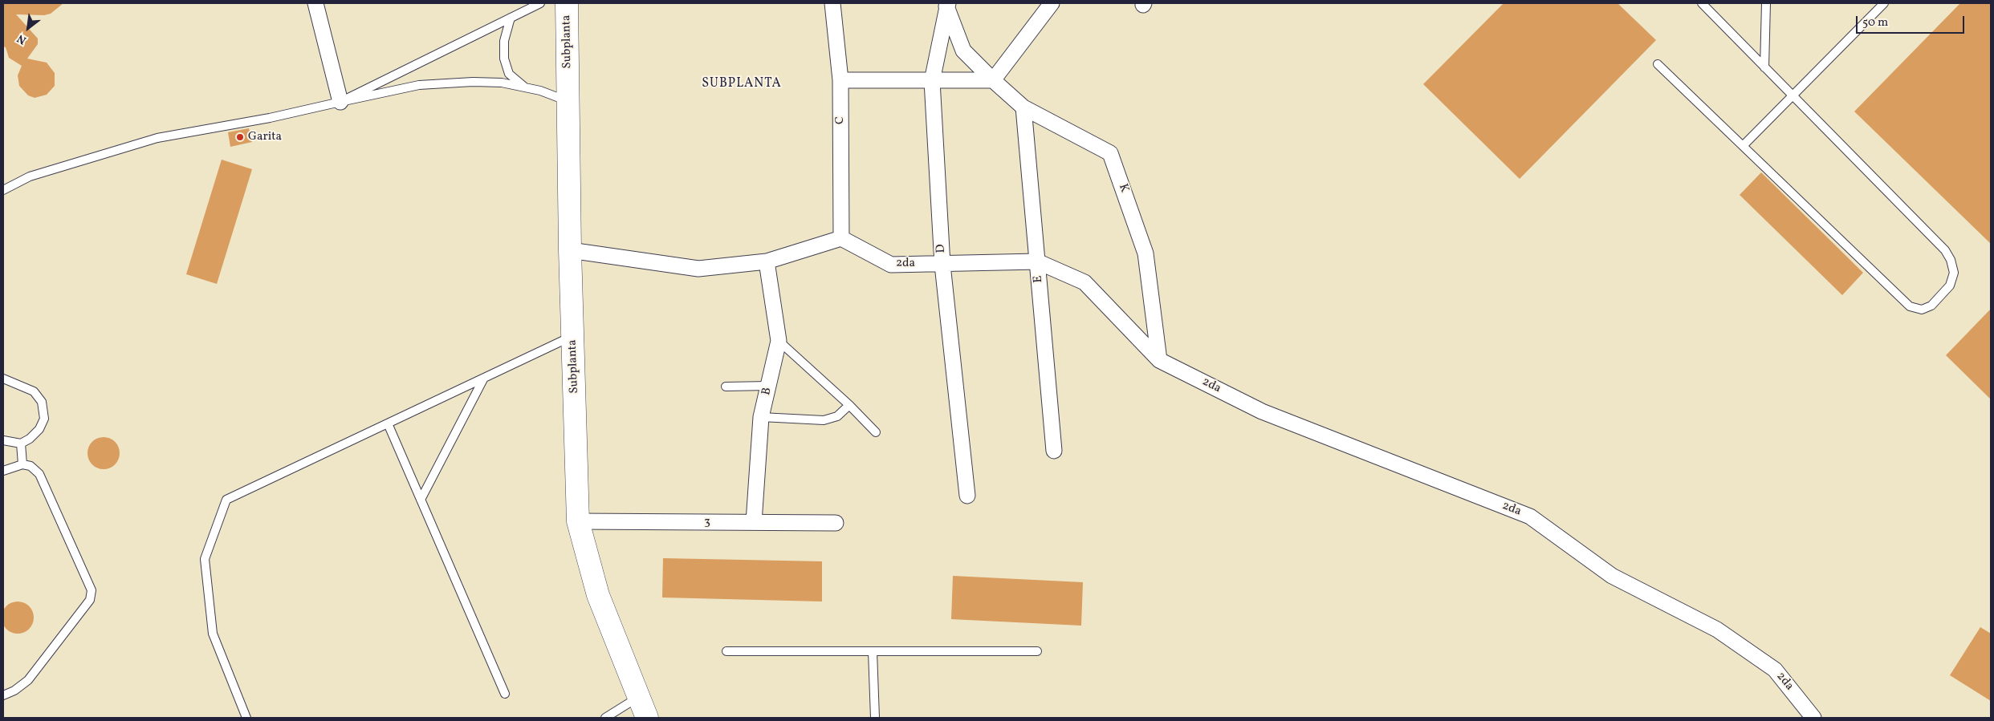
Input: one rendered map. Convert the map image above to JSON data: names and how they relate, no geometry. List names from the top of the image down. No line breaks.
{"streets":{"street":["Subplanta","C","K","D","2da","E","B","3"]},"crossings":[["Subplanta","3"],["C","2da"],["K","D"],["K","2da"],["K","E"],["D","2da"],["2da","E"],["B","3"]],"districts":["SUBPLANTA"],"places":["Garita"],"scale_bar":"50 m","north":"bottom left"}
